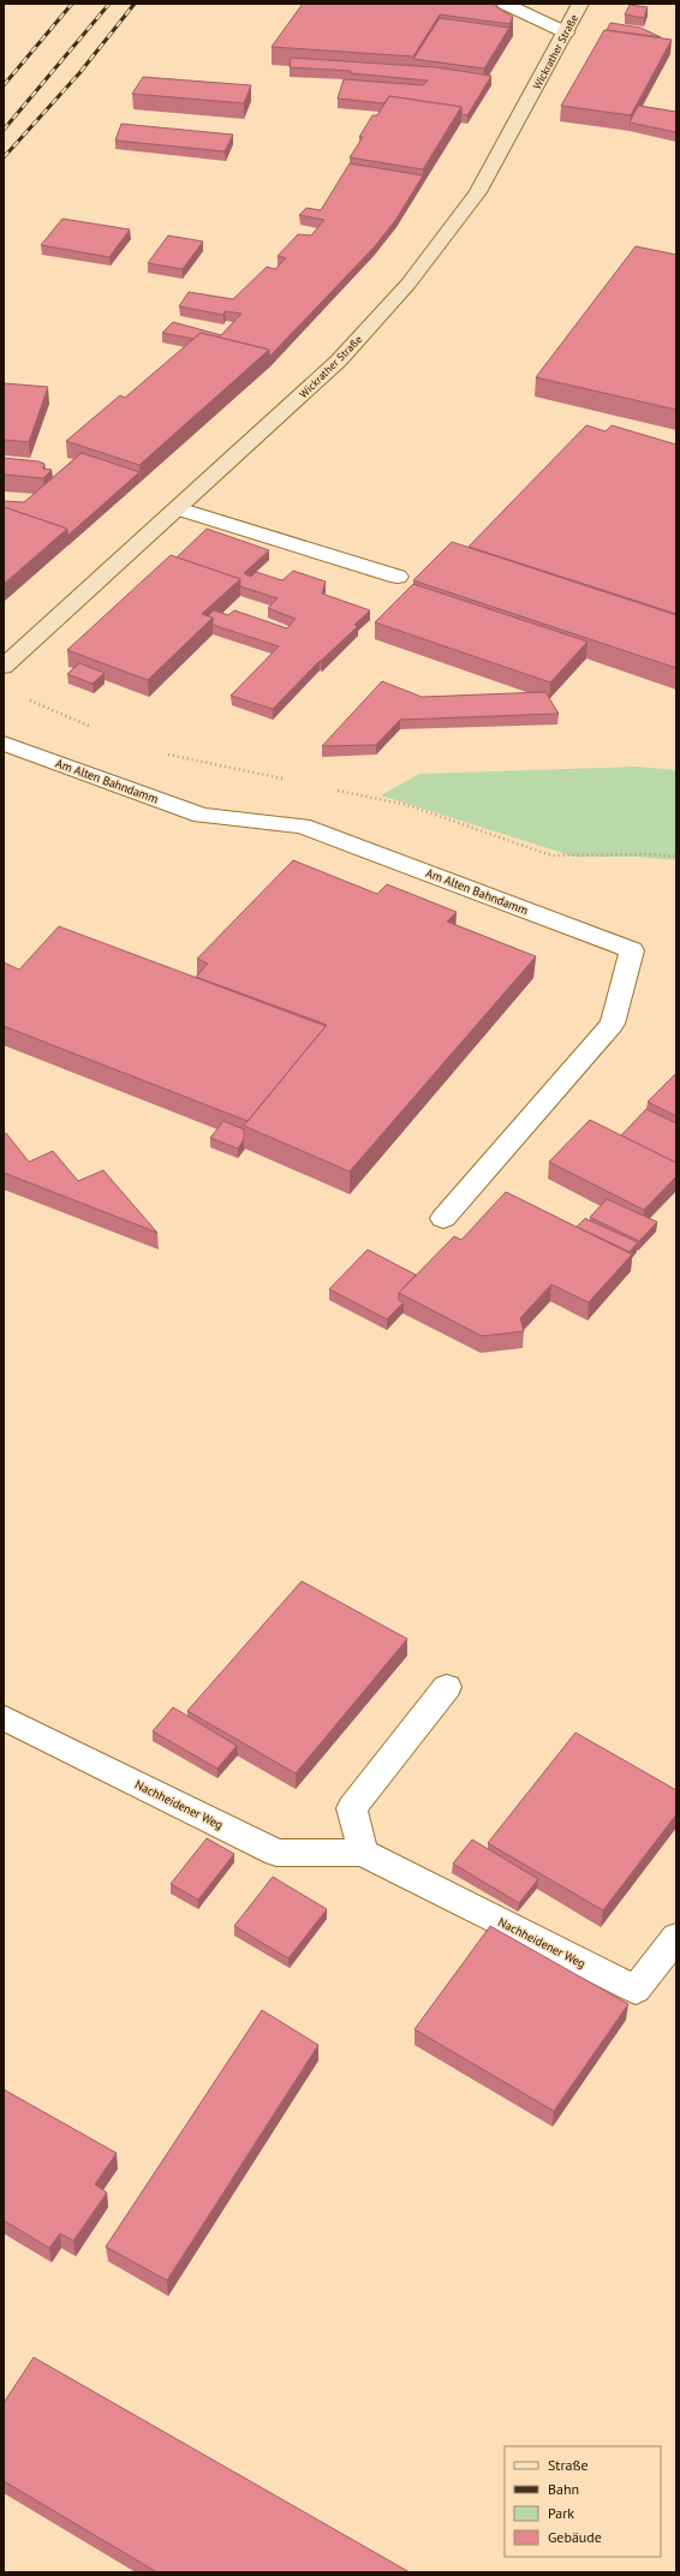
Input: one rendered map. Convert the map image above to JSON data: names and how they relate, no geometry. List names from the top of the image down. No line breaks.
{"streets":{"main road":["Wickrather Straße"],"street":["Am Alten Bahndamm","Nachheidener Weg"]},"legend":["Straße","Bahn","Park","Gebäude"]}
